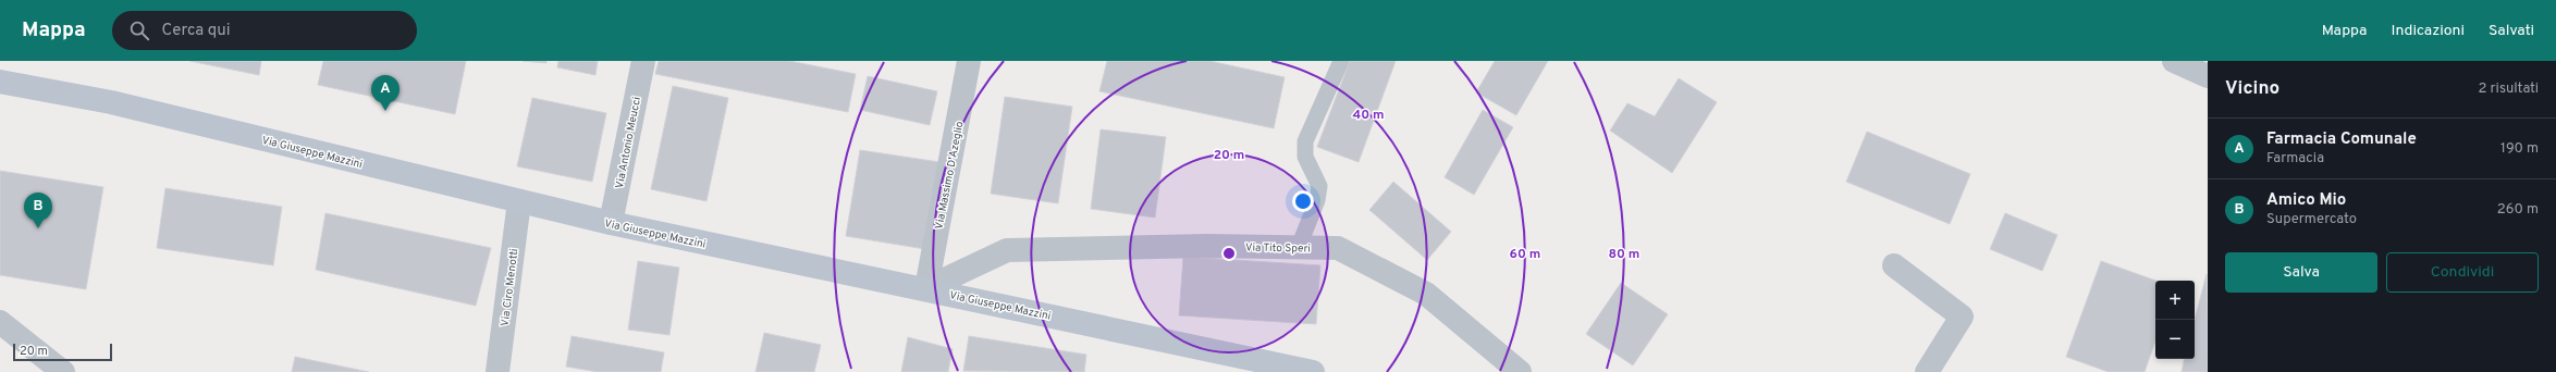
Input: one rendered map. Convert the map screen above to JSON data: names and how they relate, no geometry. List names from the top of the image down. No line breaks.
{"streets":{"main road":["Via Giuseppe Mazzini"],"street":["Via Antonio Meucci","Via Massimo D'Azeglio","Via Tito Speri","Via Ciro Menotti"]},"crossings":[["Via Antonio Meucci","Via Giuseppe Mazzini"],["Via Giuseppe Mazzini","Via Massimo D'Azeglio"],["Via Giuseppe Mazzini","Via Tito Speri"],["Via Giuseppe Mazzini","Via Ciro Menotti"],["Via Massimo D'Azeglio","Via Tito Speri"]],"scale_bar":"20 m","page":{"header":"Mappa","search":"Cerca qui","nav":["Mappa","Indicazioni","Salvati"],"heading":["Vicino","2 risultati"],"pins":["A","B"],"list":[{"mark":"A","name":"Farmacia Comunale","note":"Farmacia","value":"190 m"},{"mark":"B","name":"Amico Mio","note":"Supermercato","value":"260 m"}],"buttons":["Salva","Condividi"],"map_buttons":["+","−"],"scale":"20 m"},"rings":["40 m","20 m","60 m","80 m"]}
